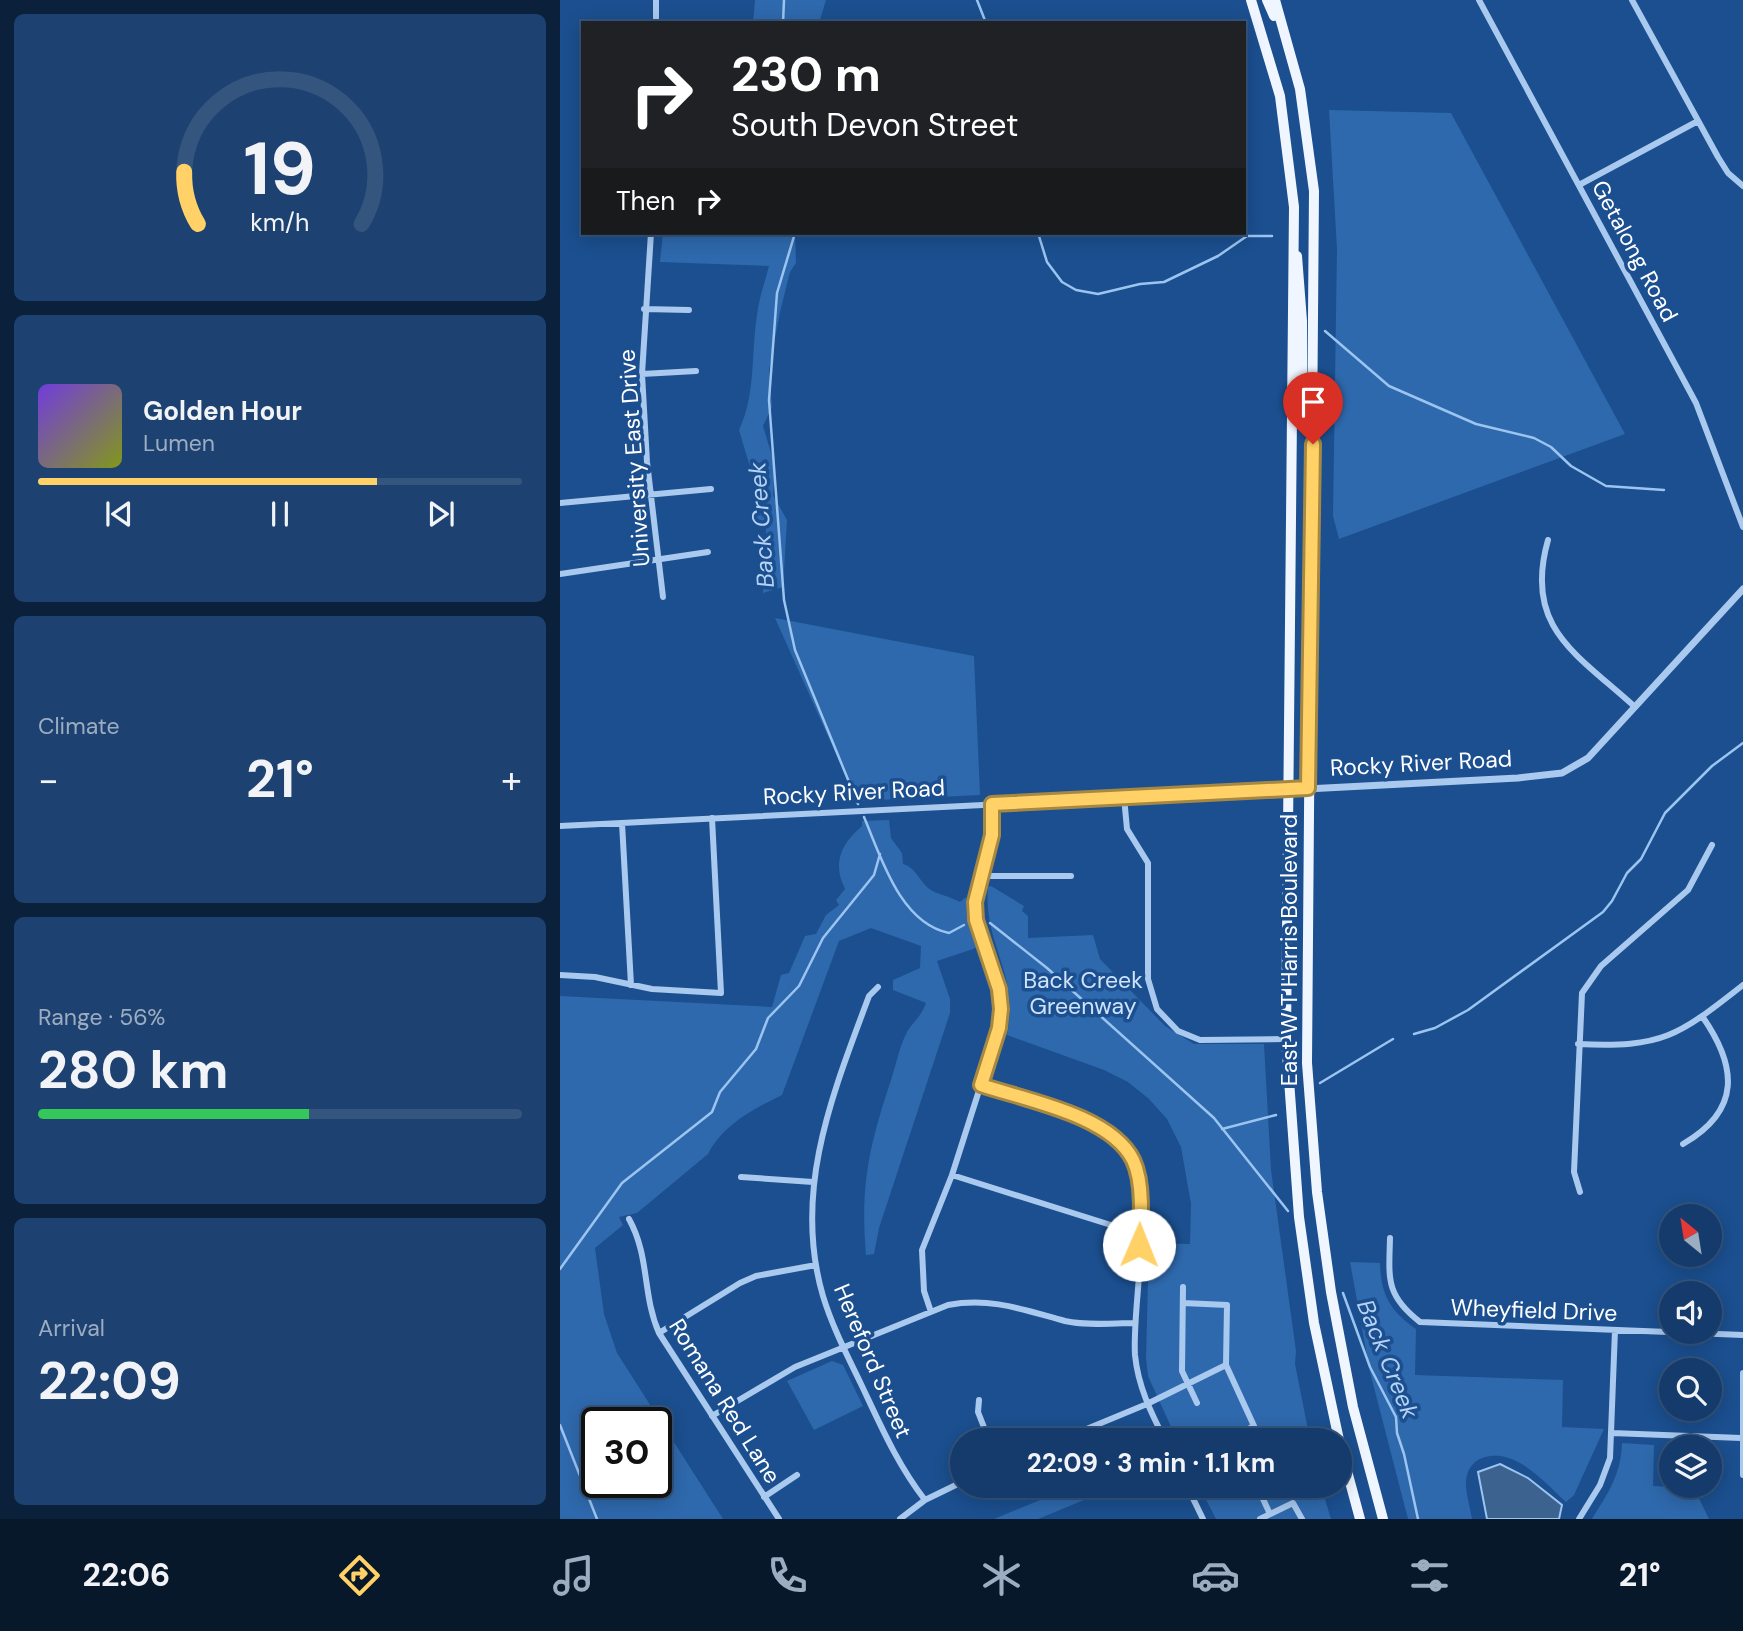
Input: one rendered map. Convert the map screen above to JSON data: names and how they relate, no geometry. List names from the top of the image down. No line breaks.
{"streets":{"main road":["East W T Harris Boulevard"],"street":["Getalong Road","University East Drive","Rocky River Road","Wheyfield Drive","Hereford Street","Romana Red Lane"]},"crossings":[["Rocky River Road","East W T Harris Boulevard"]],"water":["Back Creek"],"parks":["Back Creek Greenway"],"north":"top left","page":{"turn":["230 m","South Devon Street"],"then":"Then","song":["Golden Hour","Lumen"],"tile":["Climate",["Range · 56%","280 km"],["Arrival","22:09"]],"heat":["−","21°","+"],"limit":"30","trip":"22:09 · 3 min · 1.1 km","tabs":["22:06","21°"],"gauge":["19","km/h"]}}
